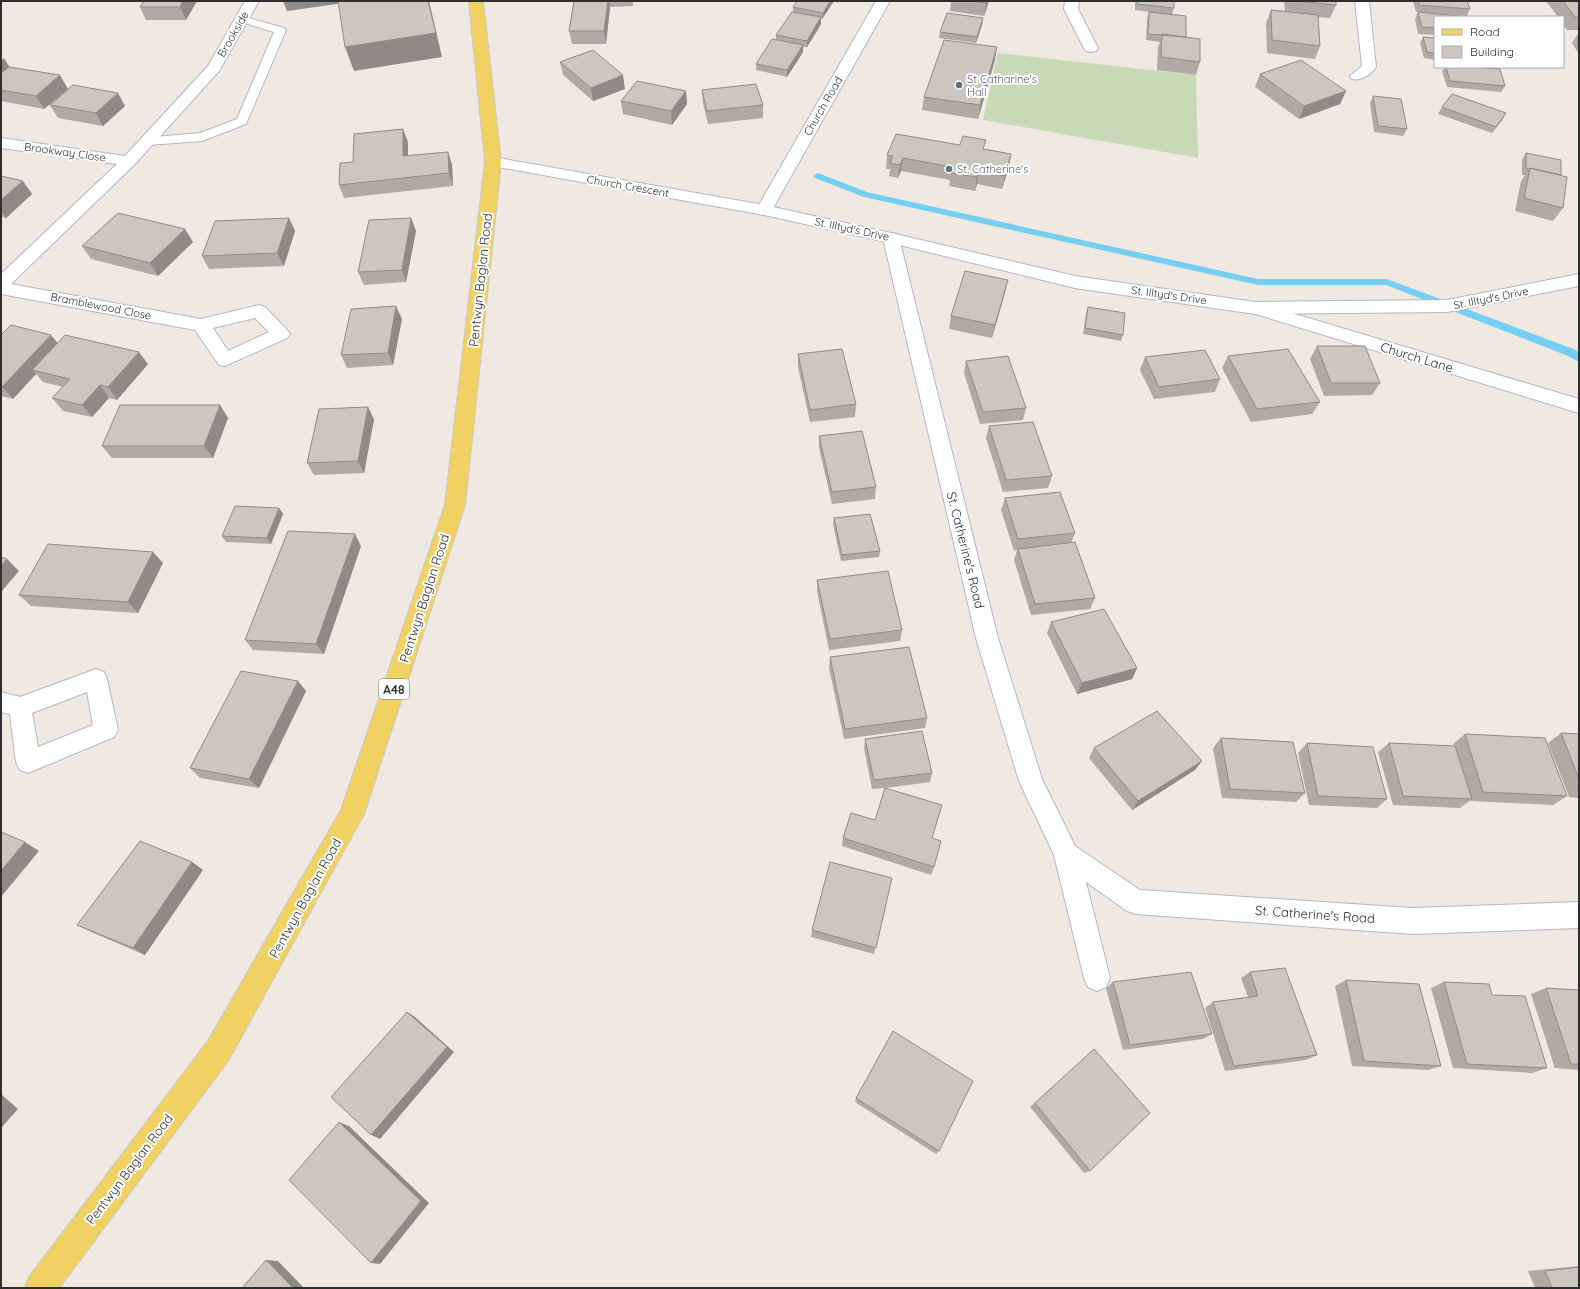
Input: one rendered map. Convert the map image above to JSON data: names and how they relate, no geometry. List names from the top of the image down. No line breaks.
{"streets":{"main road":["Pentwyn Baglan Road","A48"],"street":["Brookside","Church Road","Brookway Close","Church Crescent","St. Illtyd's Drive","Bramblewood Close","Church Lane","St. Catherine's Road"]},"crossings":[["Brookside","Brookway Close"],["Church Road","Church Crescent"],["Church Road","St. Illtyd's Drive"],["Church Crescent","St. Illtyd's Drive"],["Church Crescent","Pentwyn Baglan Road"],["St. Illtyd's Drive","Church Lane"],["St. Illtyd's Drive","St. Catherine's Road"]],"places":["St Catharine's Hall","St. Catherine's"],"legend":["Road","Building"]}
